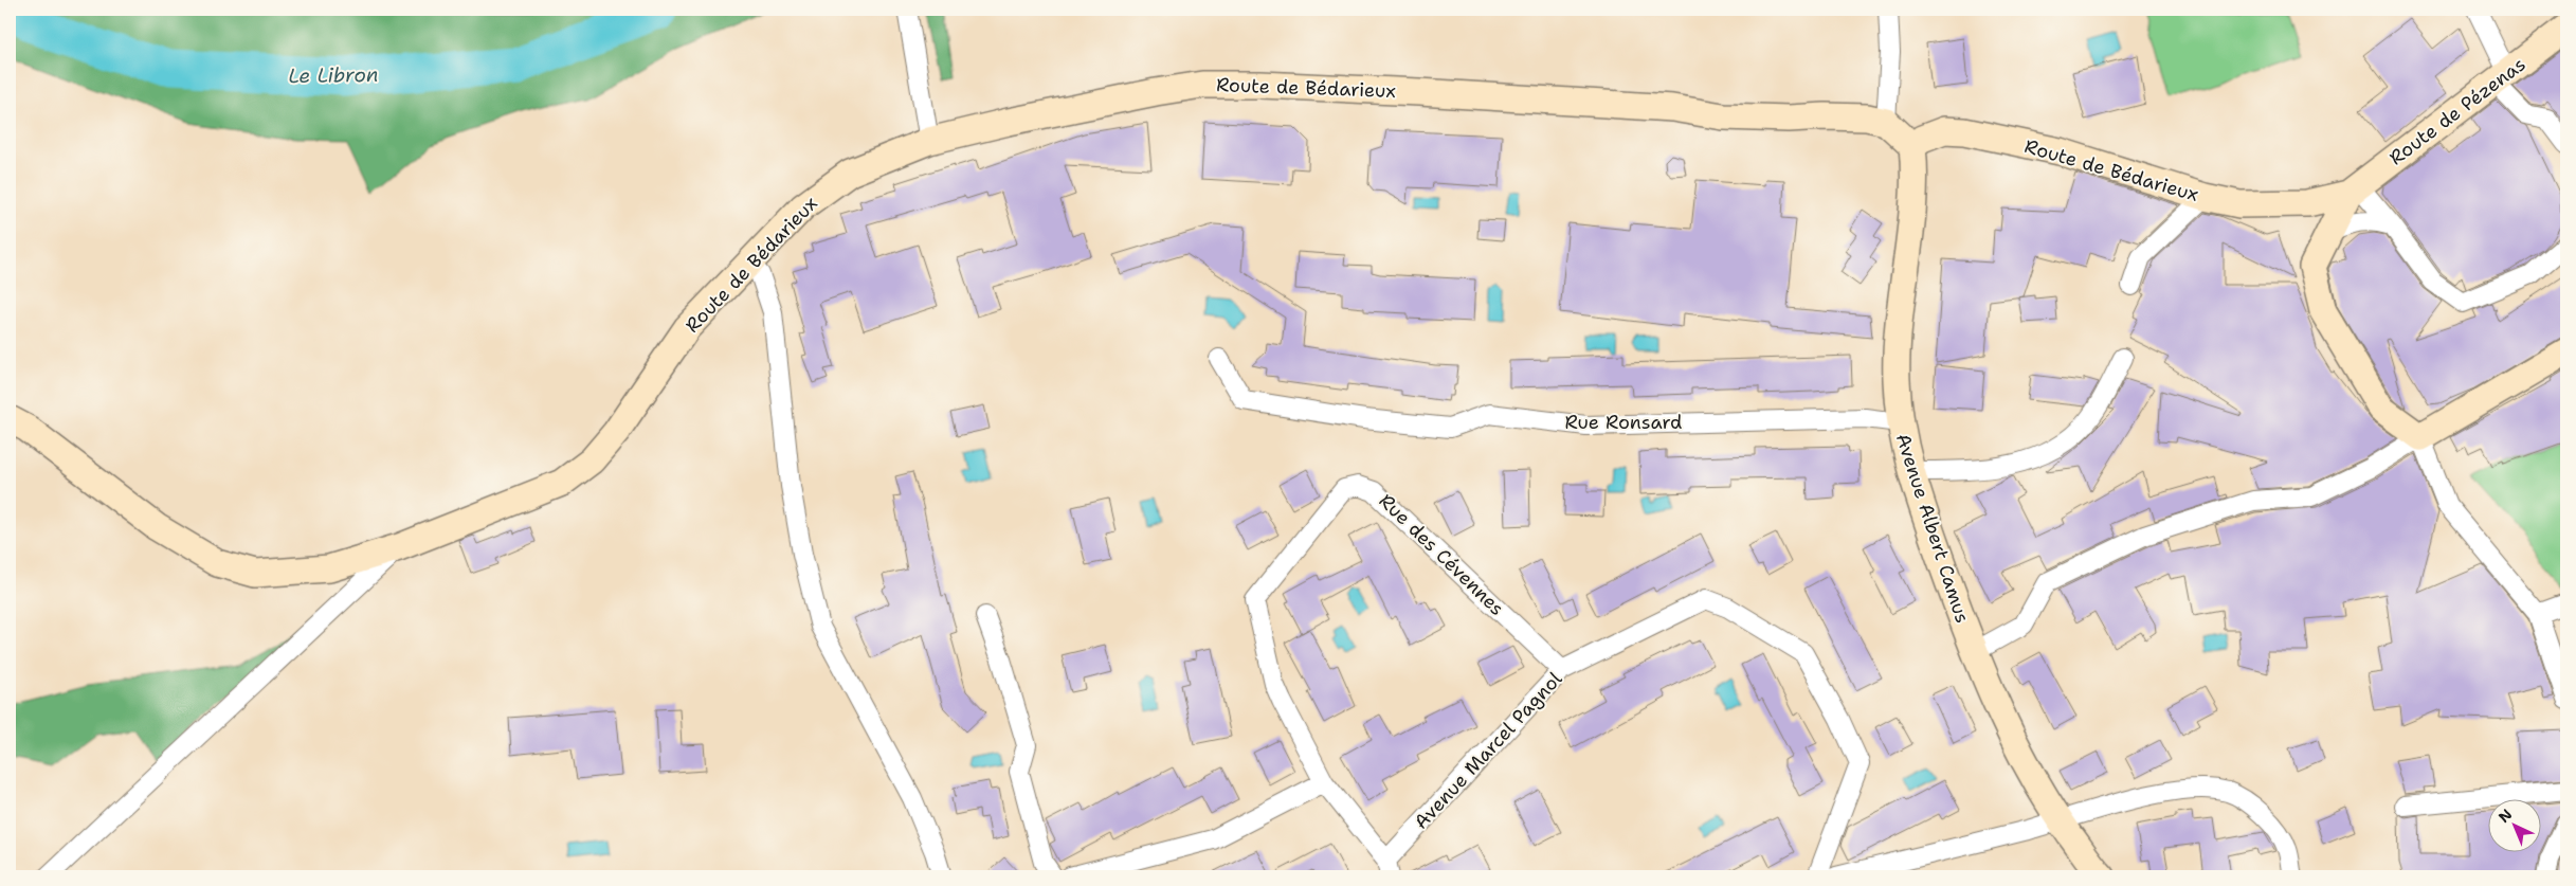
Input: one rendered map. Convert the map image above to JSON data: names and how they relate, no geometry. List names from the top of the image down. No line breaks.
{"streets":{"street":["Route de Bédarieux","Route de Pézenas","Rue Ronsard","Avenue Albert Camus","Rue des Cévennes","Avenue Marcel Pagnol"]},"crossings":[["Route de Bédarieux","Route de Pézenas"],["Route de Bédarieux","Avenue Albert Camus"],["Rue Ronsard","Avenue Albert Camus"],["Rue des Cévennes","Avenue Marcel Pagnol"]],"water":["Le Libron"],"north":"top left"}
